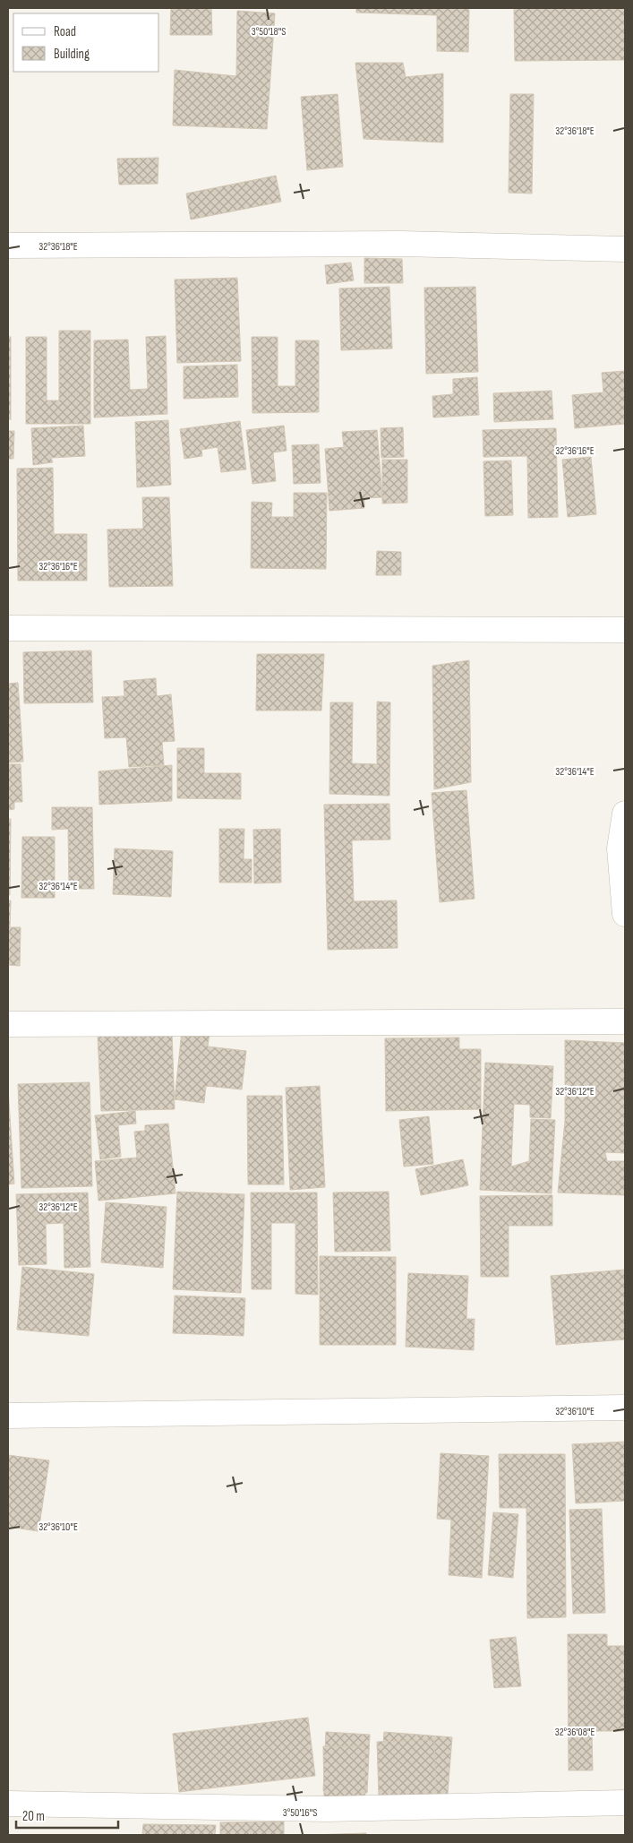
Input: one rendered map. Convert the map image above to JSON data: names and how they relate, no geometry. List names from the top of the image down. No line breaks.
{"legend":["Road","Building"],"scale_bar":"20 m","coordinates":["3°50'18\"S","32°36'18\"E","32°36'16\"E","32°36'14\"E","32°36'12\"E","32°36'10\"E","32°36'08\"E","3°50'16\"S"]}
